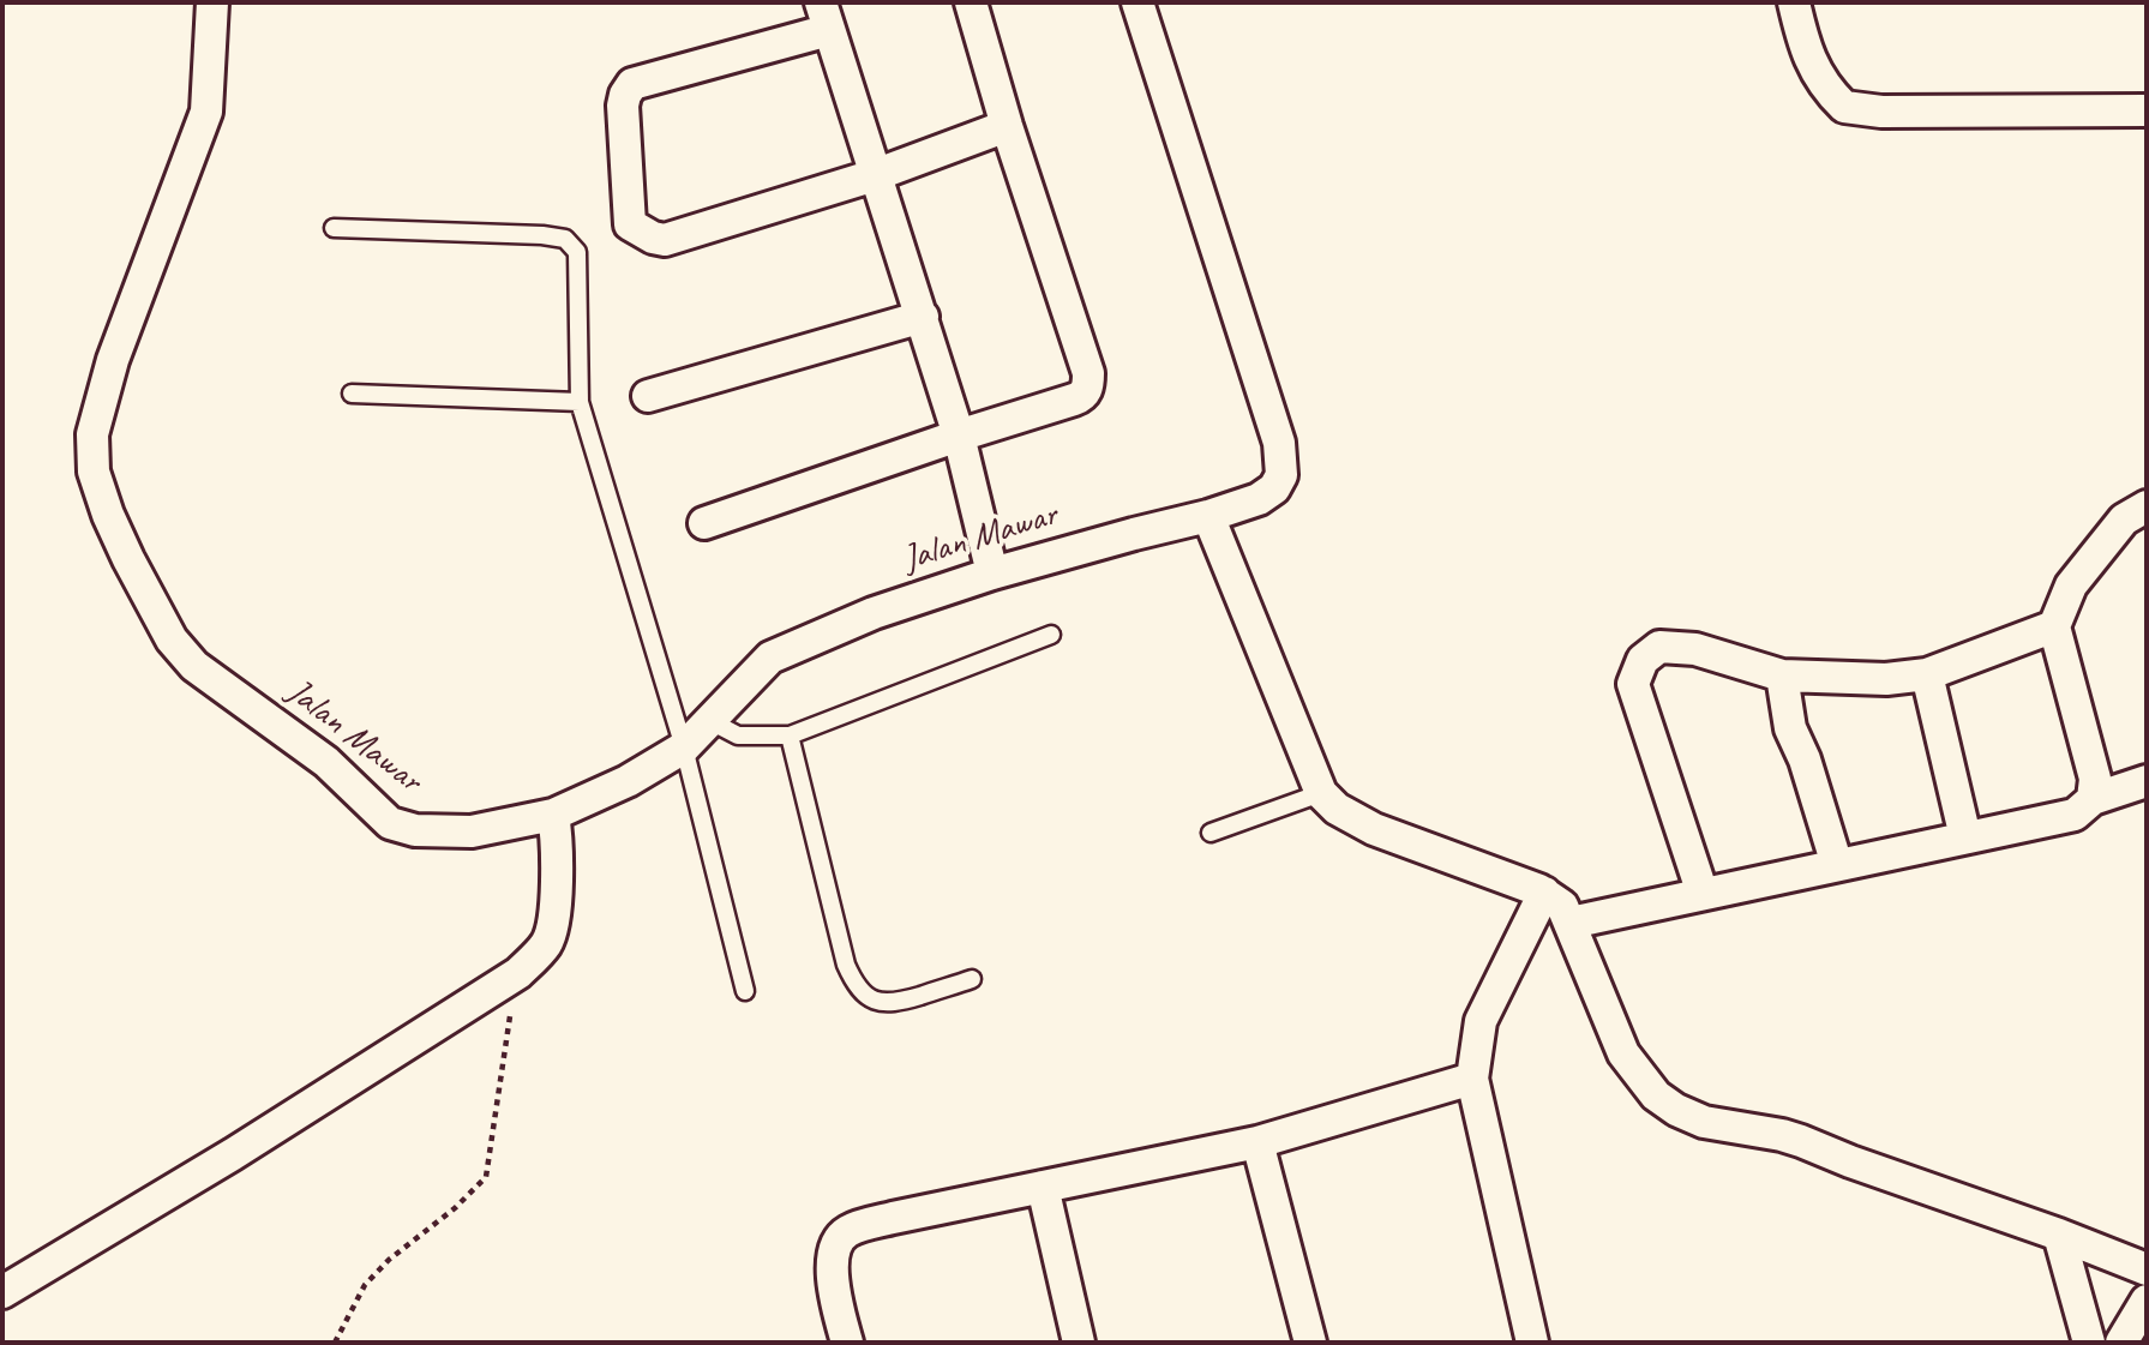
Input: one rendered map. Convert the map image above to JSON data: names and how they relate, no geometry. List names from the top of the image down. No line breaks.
{"streets":{"street":["Jalan Mawar"]}}
